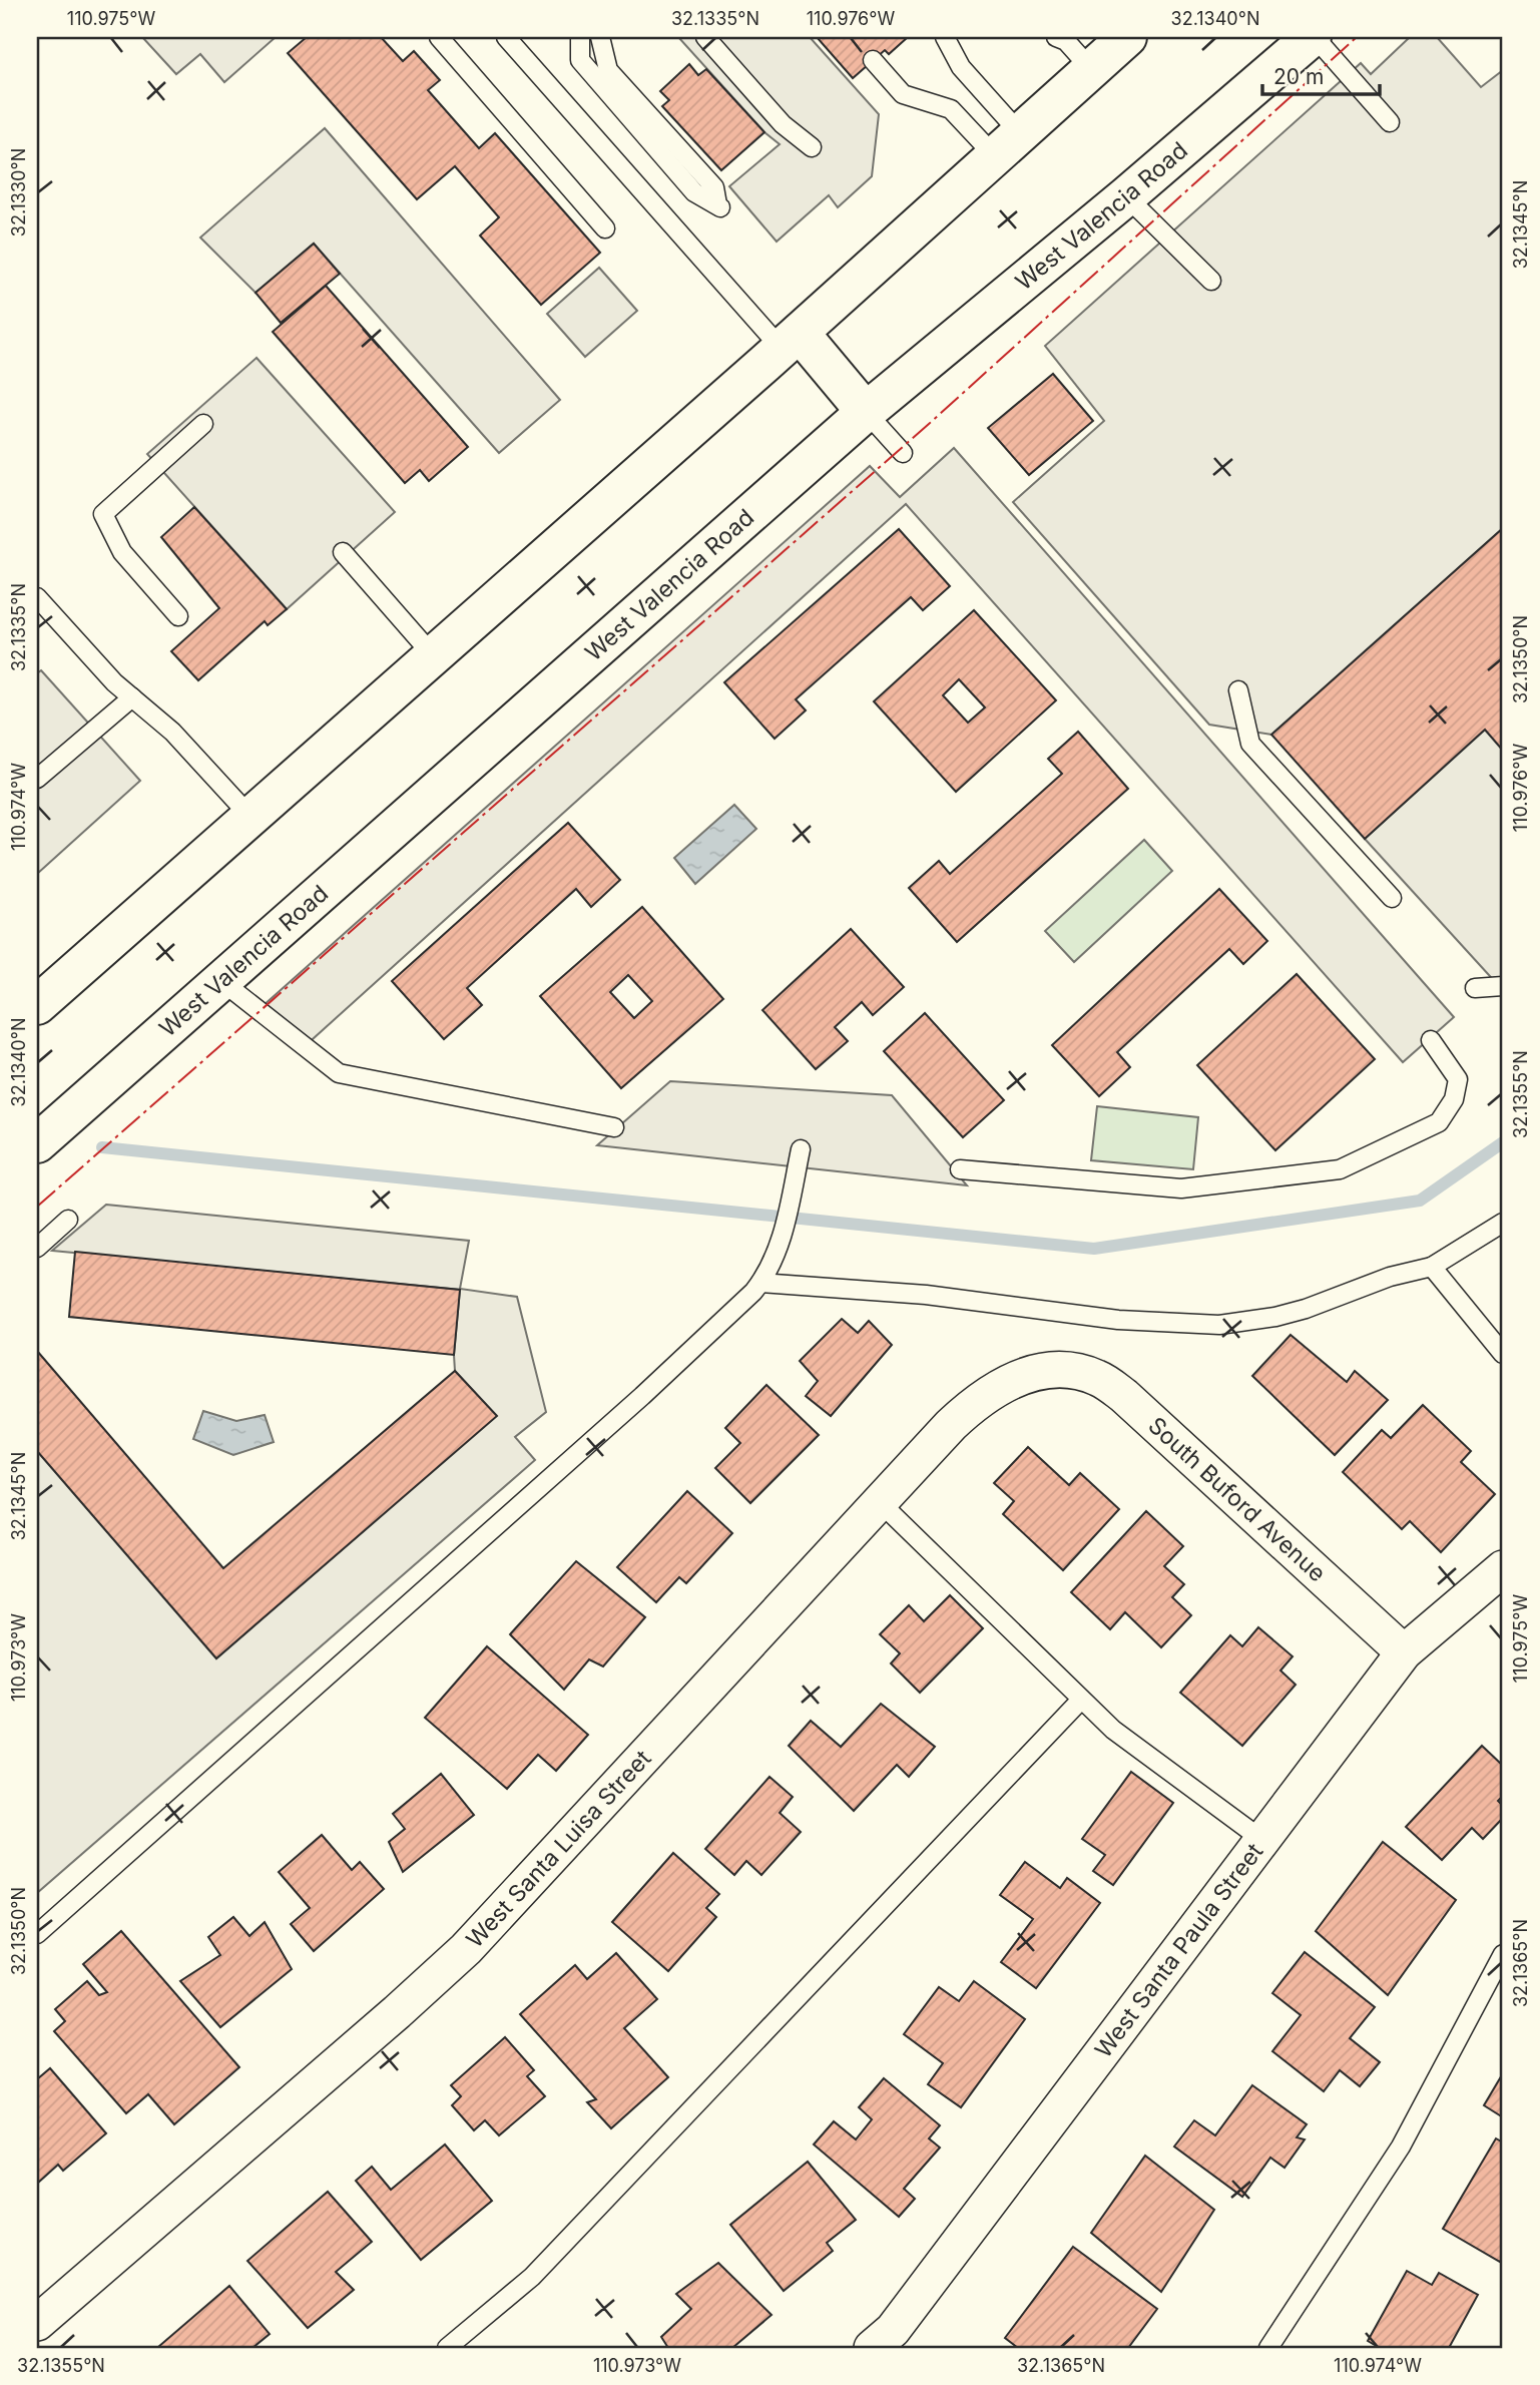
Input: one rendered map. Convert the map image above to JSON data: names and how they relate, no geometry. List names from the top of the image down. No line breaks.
{"streets":{"main road":["West Valencia Road"],"street":["South Buford Avenue","West Santa Luisa Street","West Santa Paula Street"]},"crossings":[["South Buford Avenue","West Santa Luisa Street"],["South Buford Avenue","West Santa Paula Street"]],"scale_bar":"20 m","coordinates":["110.975°W","32.1335°N","110.976°W","32.1340°N","32.1330°N","32.1345°N","32.1350°N","110.974°W","32.1355°N","110.973°W","32.1365°N"]}
